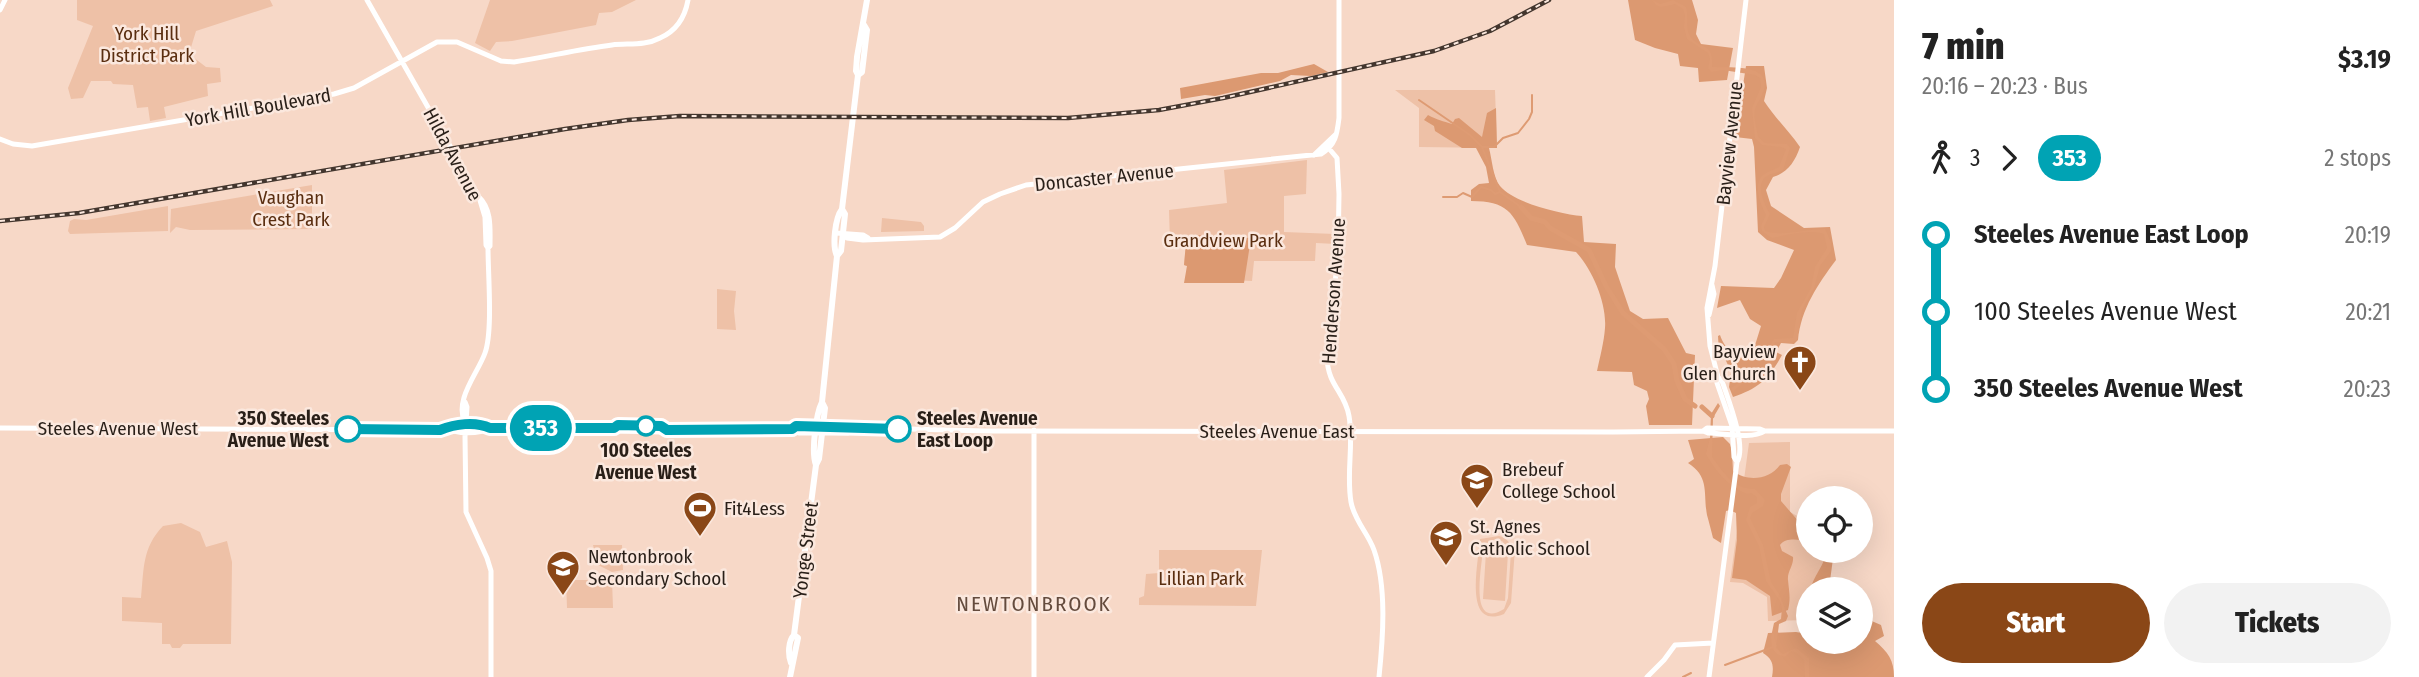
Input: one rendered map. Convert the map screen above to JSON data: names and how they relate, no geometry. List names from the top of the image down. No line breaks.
{"streets":{"main road":["Yonge Street"],"street":["York Hill Boulevard","Bayview Avenue","Hilda Avenue","Doncaster Avenue","Henderson Avenue","Steeles Avenue West","Steeles Avenue East"]},"crossings":[["York Hill Boulevard","Hilda Avenue"],["Bayview Avenue","Steeles Avenue East"],["Hilda Avenue","Steeles Avenue West"],["Doncaster Avenue","Henderson Avenue"],["Doncaster Avenue","Yonge Street"],["Henderson Avenue","Steeles Avenue East"],["Steeles Avenue West","Steeles Avenue East"],["Steeles Avenue West","Yonge Street"],["Steeles Avenue East","Yonge Street"]],"districts":["NEWTONBROOK"],"parks":["York Hill District Park","Vaughan Crest Park","Grandview Park","Lillian Park"],"places":{"church":["Bayview Glen Church"],"other":["100 Steeles Avenue West","350 Steeles Avenue West","Steeles Avenue East Loop"],"school or university":["Brebeuf College School","St. Agnes Catholic School","Newtonbrook Secondary School"],"sports":["Fit4Less"]},"lines":["bus line 353"],"page":{"on_map":"353","heading":["7 min","20:16 – 20:23 · Bus","$3.19"],"legs":["3","353","2 stops"],"list":[{"name":"Steeles Avenue East Loop","value":"20:19"},{"name":"100 Steeles Avenue West","value":"20:21"},{"name":"350 Steeles Avenue West","value":"20:23"}],"buttons":["Start","Tickets"]}}
